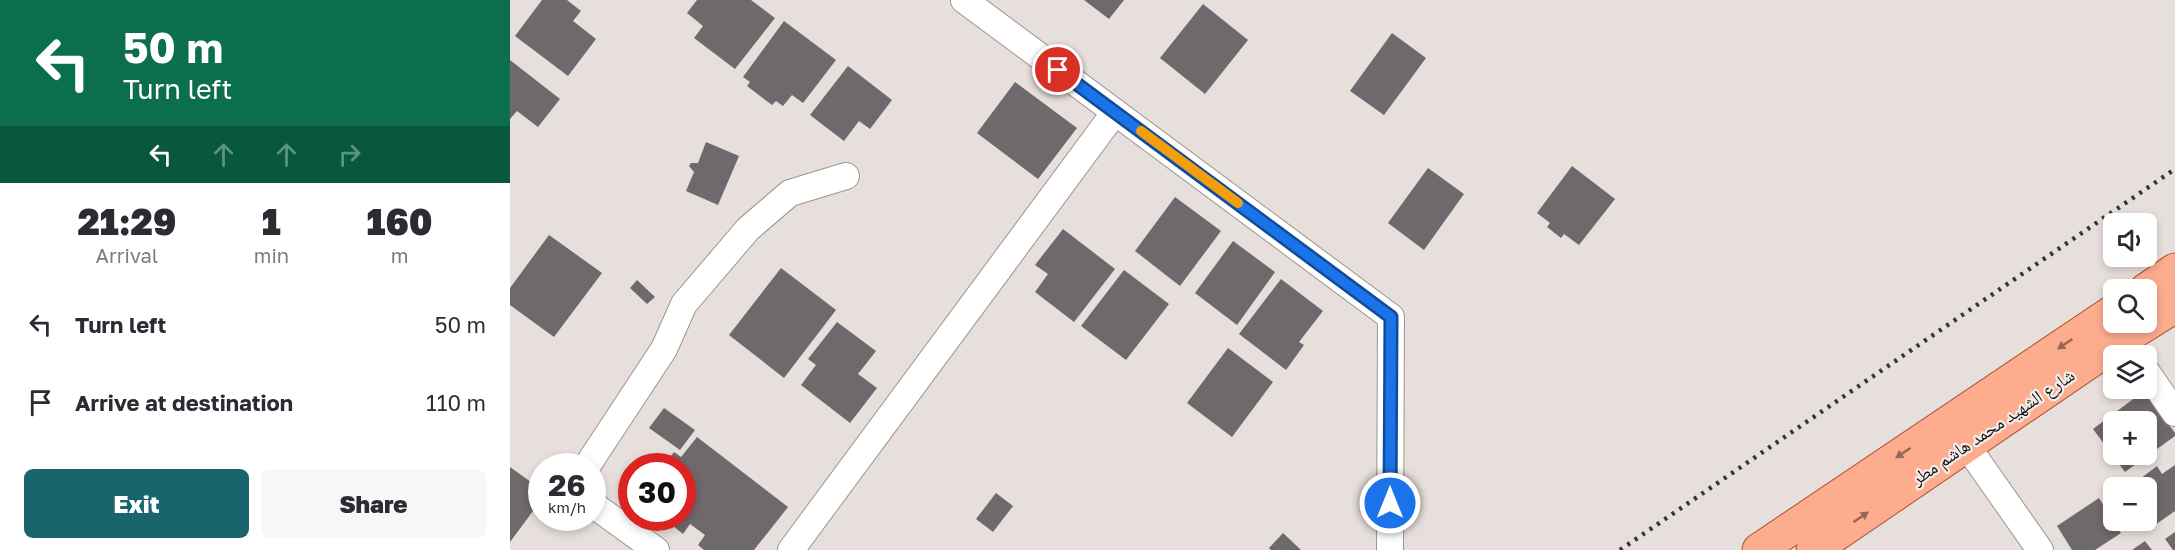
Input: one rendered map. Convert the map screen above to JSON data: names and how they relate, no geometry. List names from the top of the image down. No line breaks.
{"streets":{"main road":["شارع الشهيد محمد هاشم مطر"]},"page":{"turn":["50 m","Turn left"],"eta":["21:29","Arrival","1","min","160","m"],"map_buttons":["+","−"],"list":[{"name":"Turn left","value":"50 m"},{"name":"Arrive at destination","value":"110 m"}],"speed":"26 km/h","limit":"30","buttons":["Exit","Share"]}}
